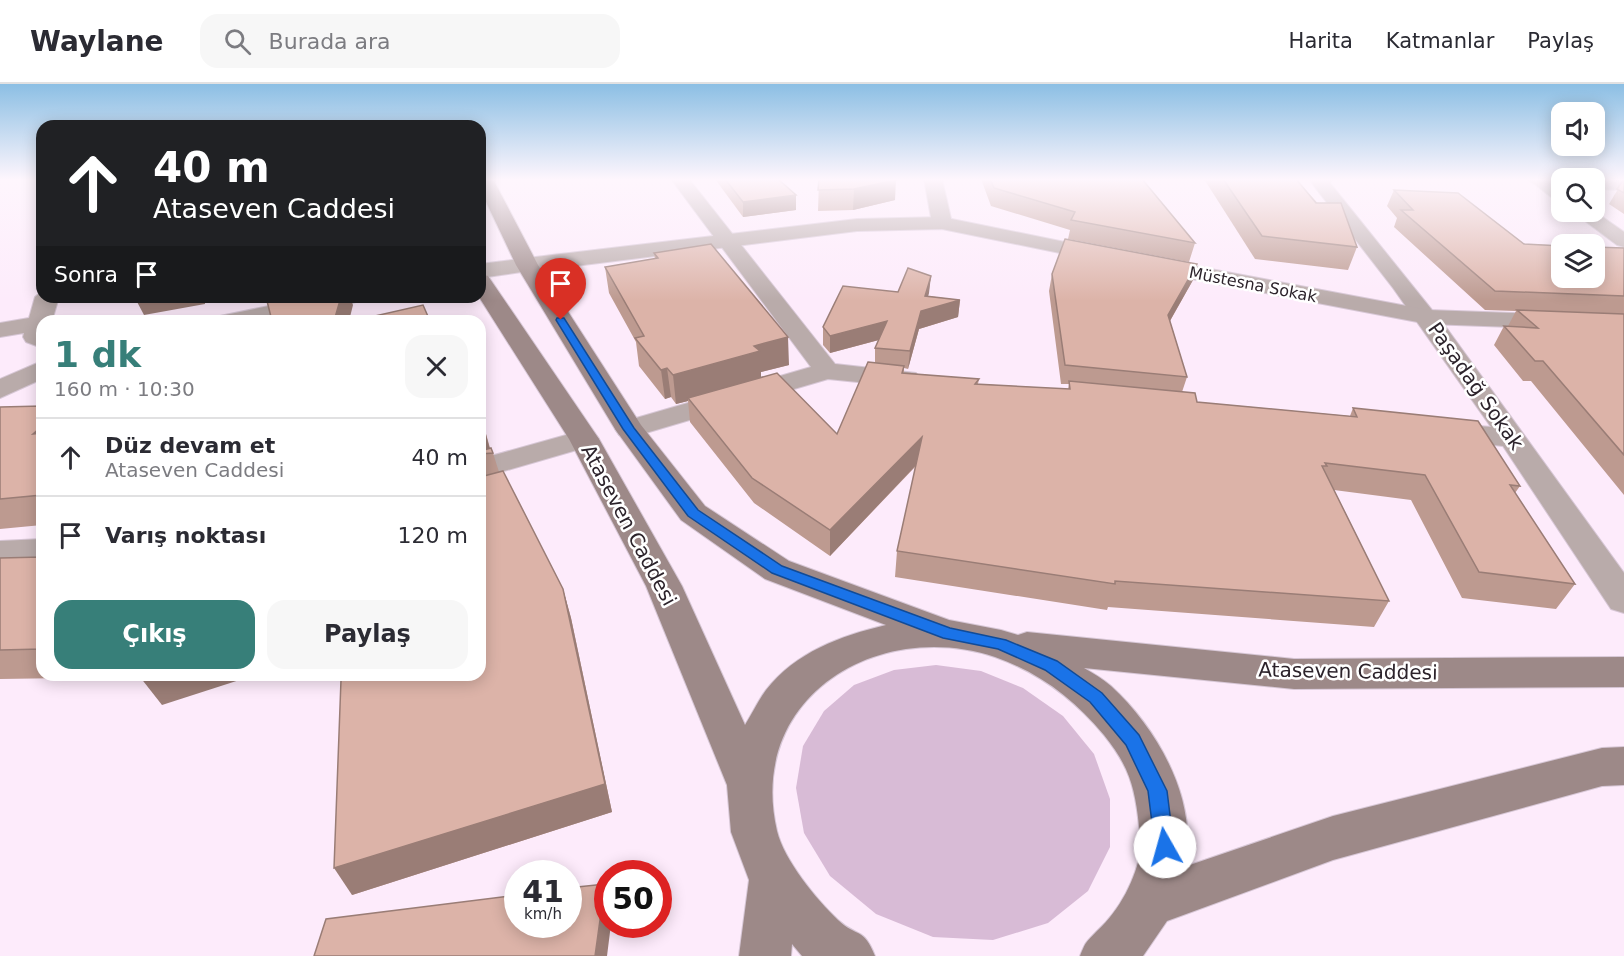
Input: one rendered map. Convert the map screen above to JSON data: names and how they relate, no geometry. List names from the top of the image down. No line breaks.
{"streets":{"main road":["Ataseven Caddesi"],"street":["Müstesna Sokak","Paşadağ Sokak"]},"crossings":[["Müstesna Sokak","Paşadağ Sokak"]],"page":{"header":"Waylane","search":"Burada ara","nav":["Harita","Katmanlar","Paylaş"],"turn":["40 m","Ataseven Caddesi"],"then":"Sonra","heading":["1 dk","160 m · 10:30"],"list":[{"name":"Düz devam et","note":"Ataseven Caddesi","value":"40 m"},{"name":"Varış noktası","value":"120 m"}],"buttons":["Çıkış","Paylaş"],"speed":"41 km/h","limit":"50"}}
